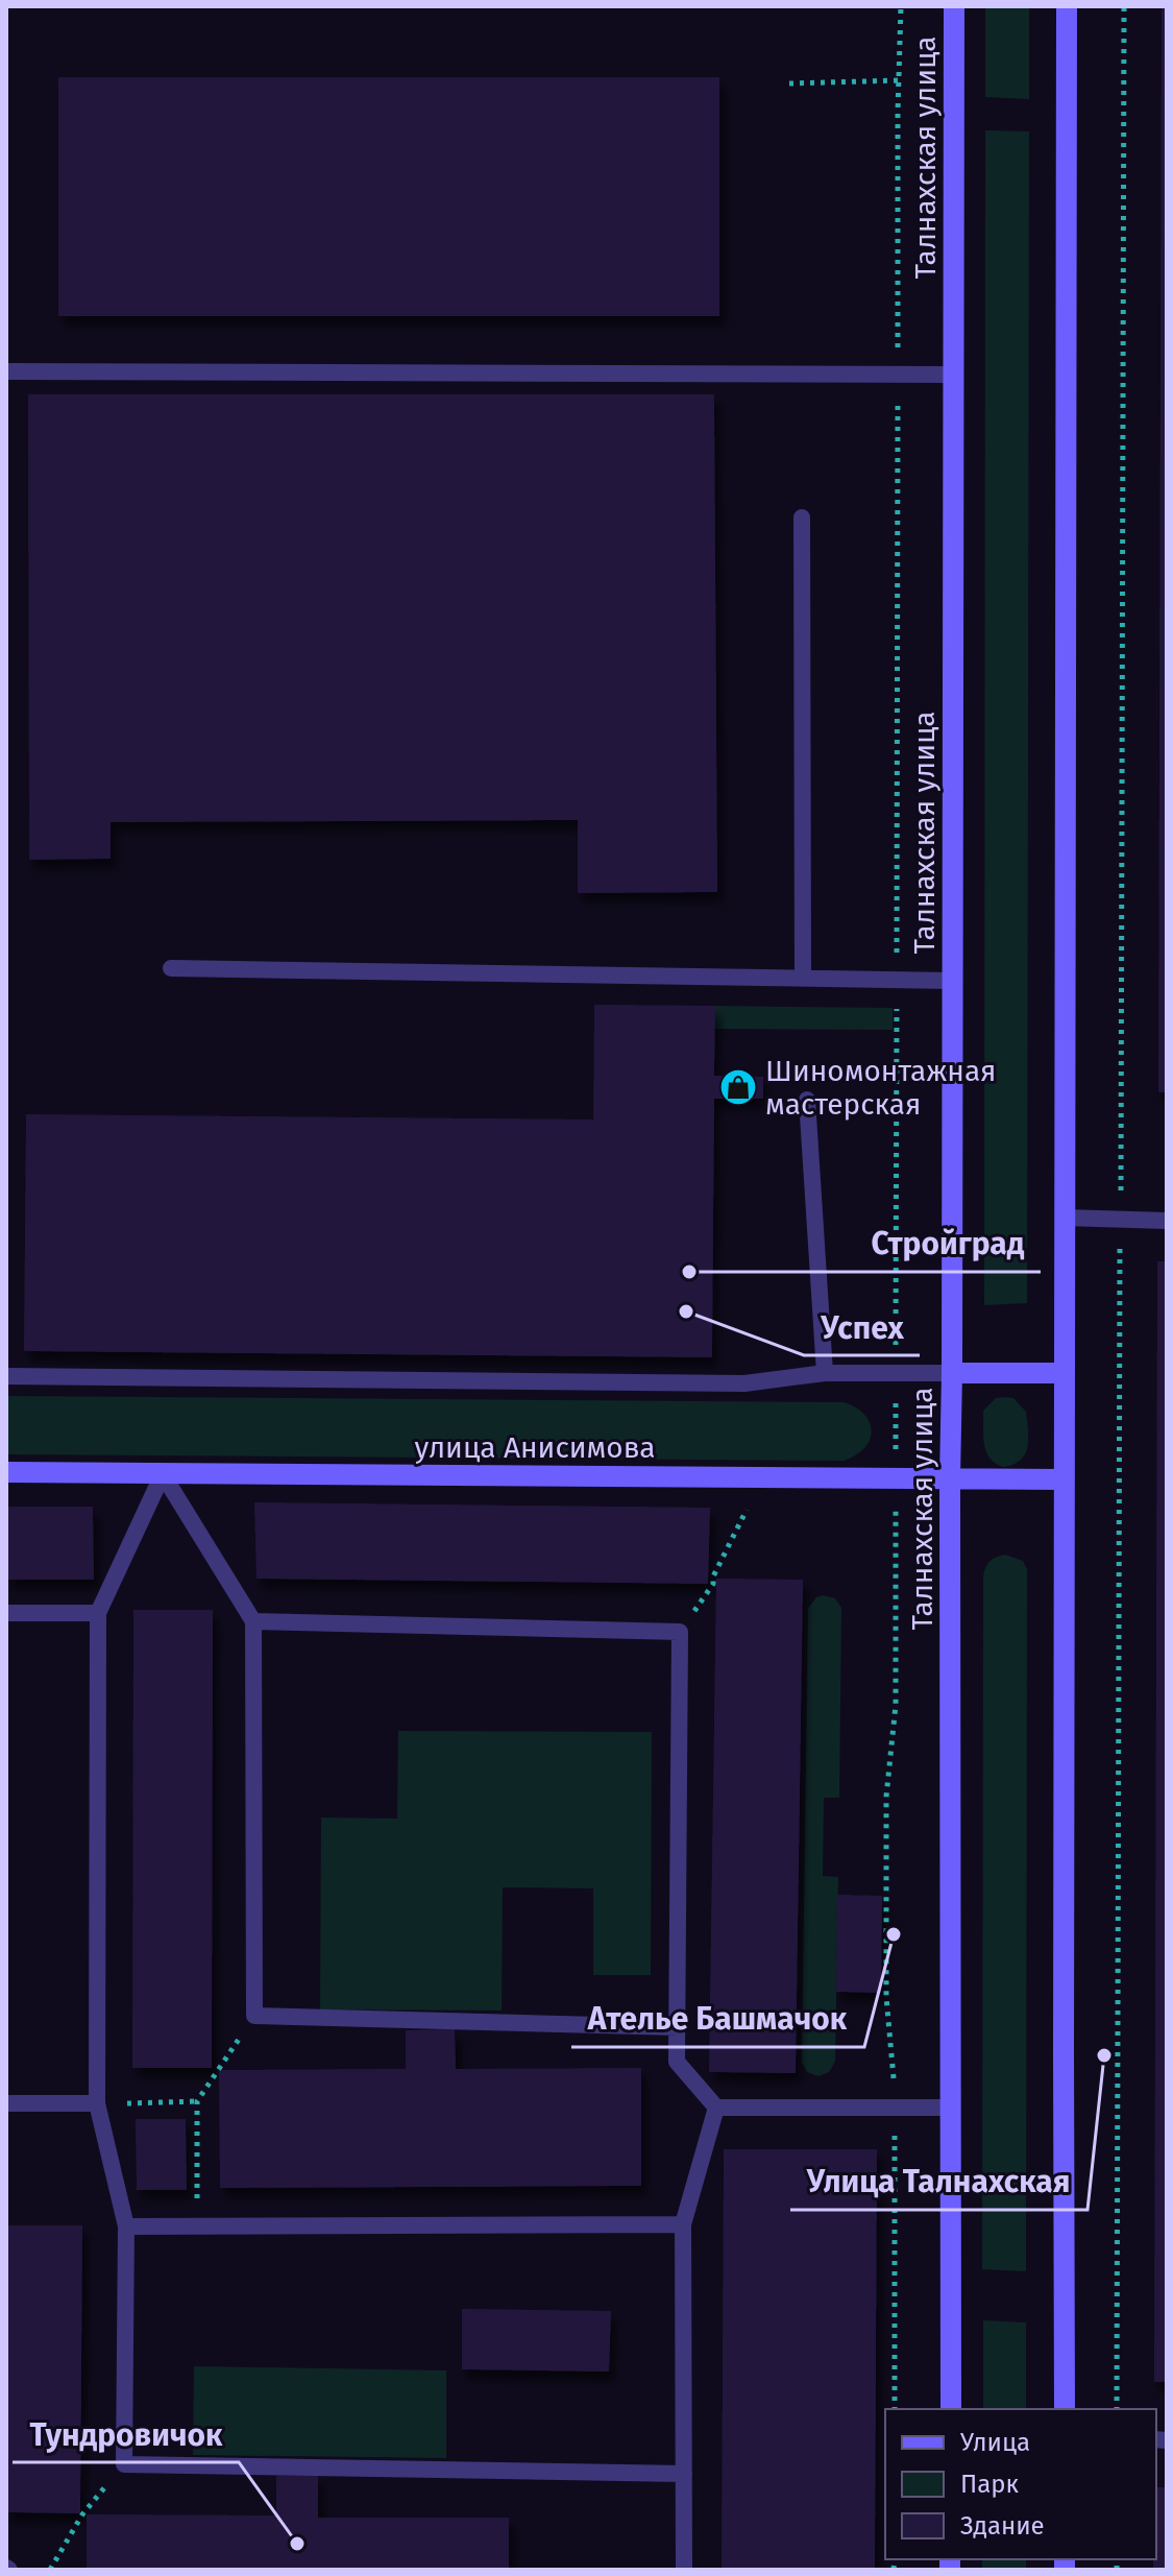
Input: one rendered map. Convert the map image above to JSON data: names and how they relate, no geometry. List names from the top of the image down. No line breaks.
{"streets":{"street":["Талнахская улица","улица Анисимова"]},"crossings":[["Талнахская улица","улица Анисимова"]],"places":{"shop":["Шиномонтажная мастерская"],"other":["Стройград","Успех","Ателье Башмачок","Улица Талнахская","Тундровичок"]},"legend":["Улица","Парк","Здание"]}
